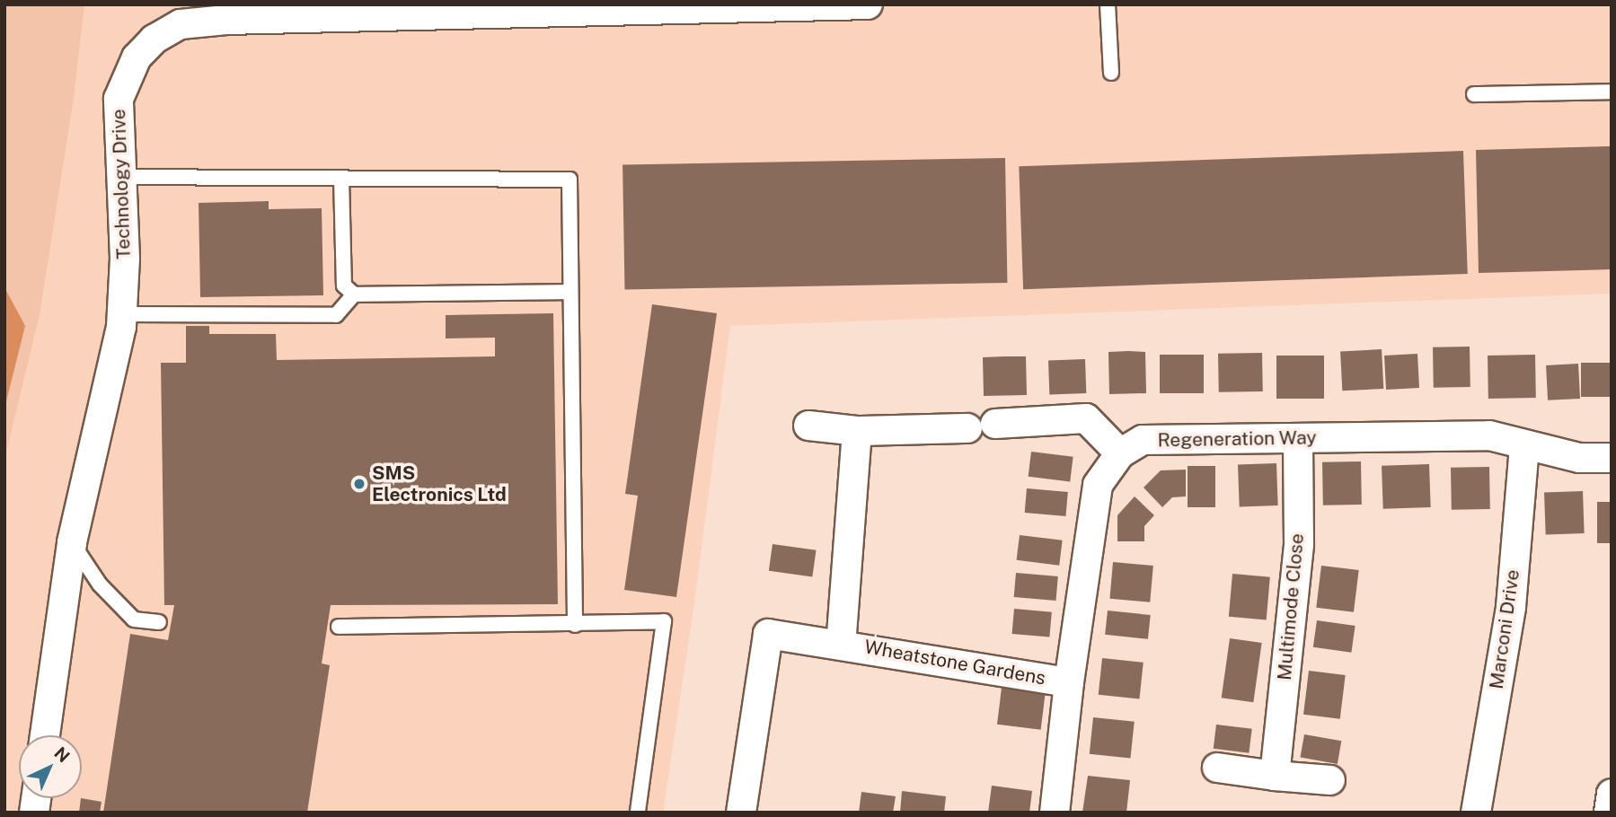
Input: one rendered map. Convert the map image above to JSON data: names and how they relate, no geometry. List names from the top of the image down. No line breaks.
{"streets":{"street":["Technology Drive","Regeneration Way","Multimode Close","Marconi Drive","Wheatstone Gardens"]},"crossings":[["Regeneration Way","Multimode Close"],["Regeneration Way","Marconi Drive"],["Regeneration Way","Wheatstone Gardens"]],"places":["SMS Electronics Ltd"],"north":"top right"}
